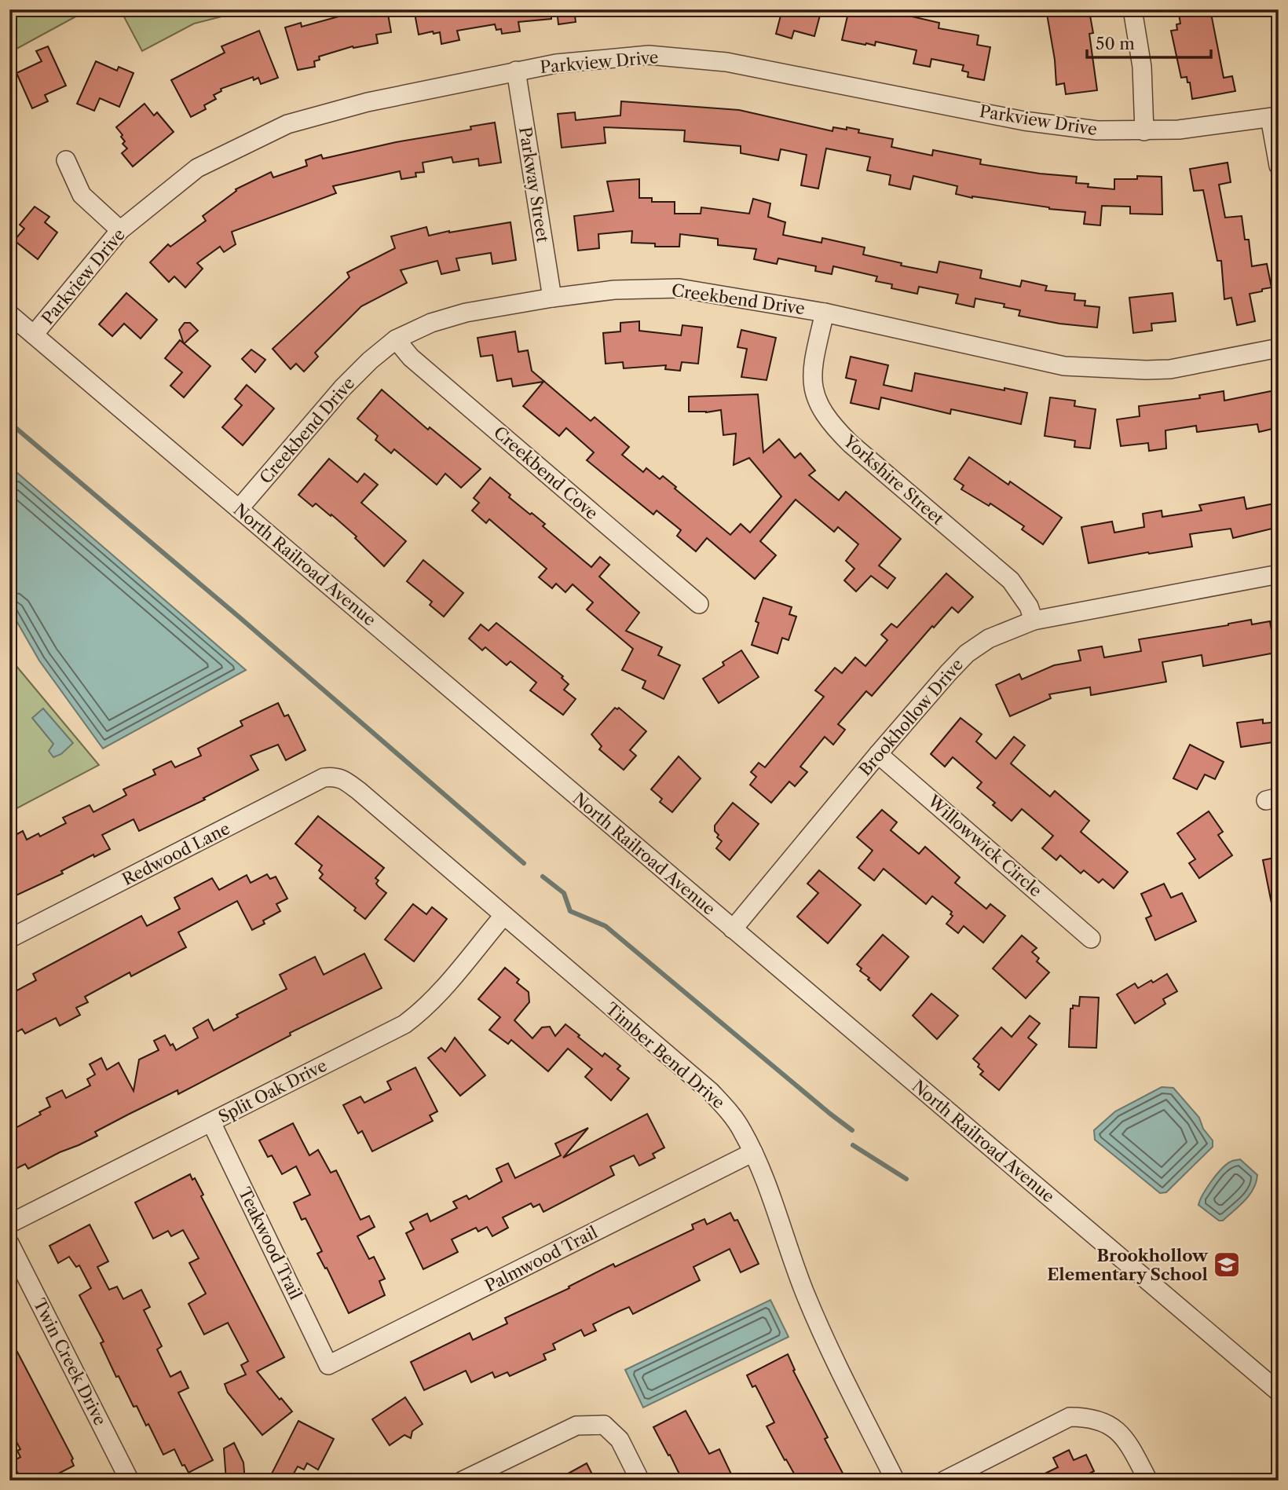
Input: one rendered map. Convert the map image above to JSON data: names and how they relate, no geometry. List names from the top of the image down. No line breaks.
{"streets":{"street":["Parkview Drive","Parkway Street","Creekbend Drive","Creekbend Cove","Yorkshire Street","North Railroad Avenue","Brookhollow Drive","Willowwick Circle","Redwood Lane","Timber Bend Drive","Split Oak Drive","Teakwood Trail","Palmwood Trail","Twin Creek Drive"]},"crossings":[["Parkview Drive","Parkway Street"],["Parkview Drive","North Railroad Avenue"],["Parkway Street","Creekbend Drive"],["Creekbend Drive","Creekbend Cove"],["Creekbend Drive","Yorkshire Street"],["Creekbend Drive","North Railroad Avenue"],["Yorkshire Street","Brookhollow Drive"],["North Railroad Avenue","Brookhollow Drive"],["Brookhollow Drive","Willowwick Circle"],["Redwood Lane","Timber Bend Drive"],["Timber Bend Drive","Split Oak Drive"],["Timber Bend Drive","Palmwood Trail"],["Split Oak Drive","Teakwood Trail"],["Teakwood Trail","Palmwood Trail"]],"places":{"school or university":["Brookhollow Elementary School"]},"scale_bar":"50 m"}
